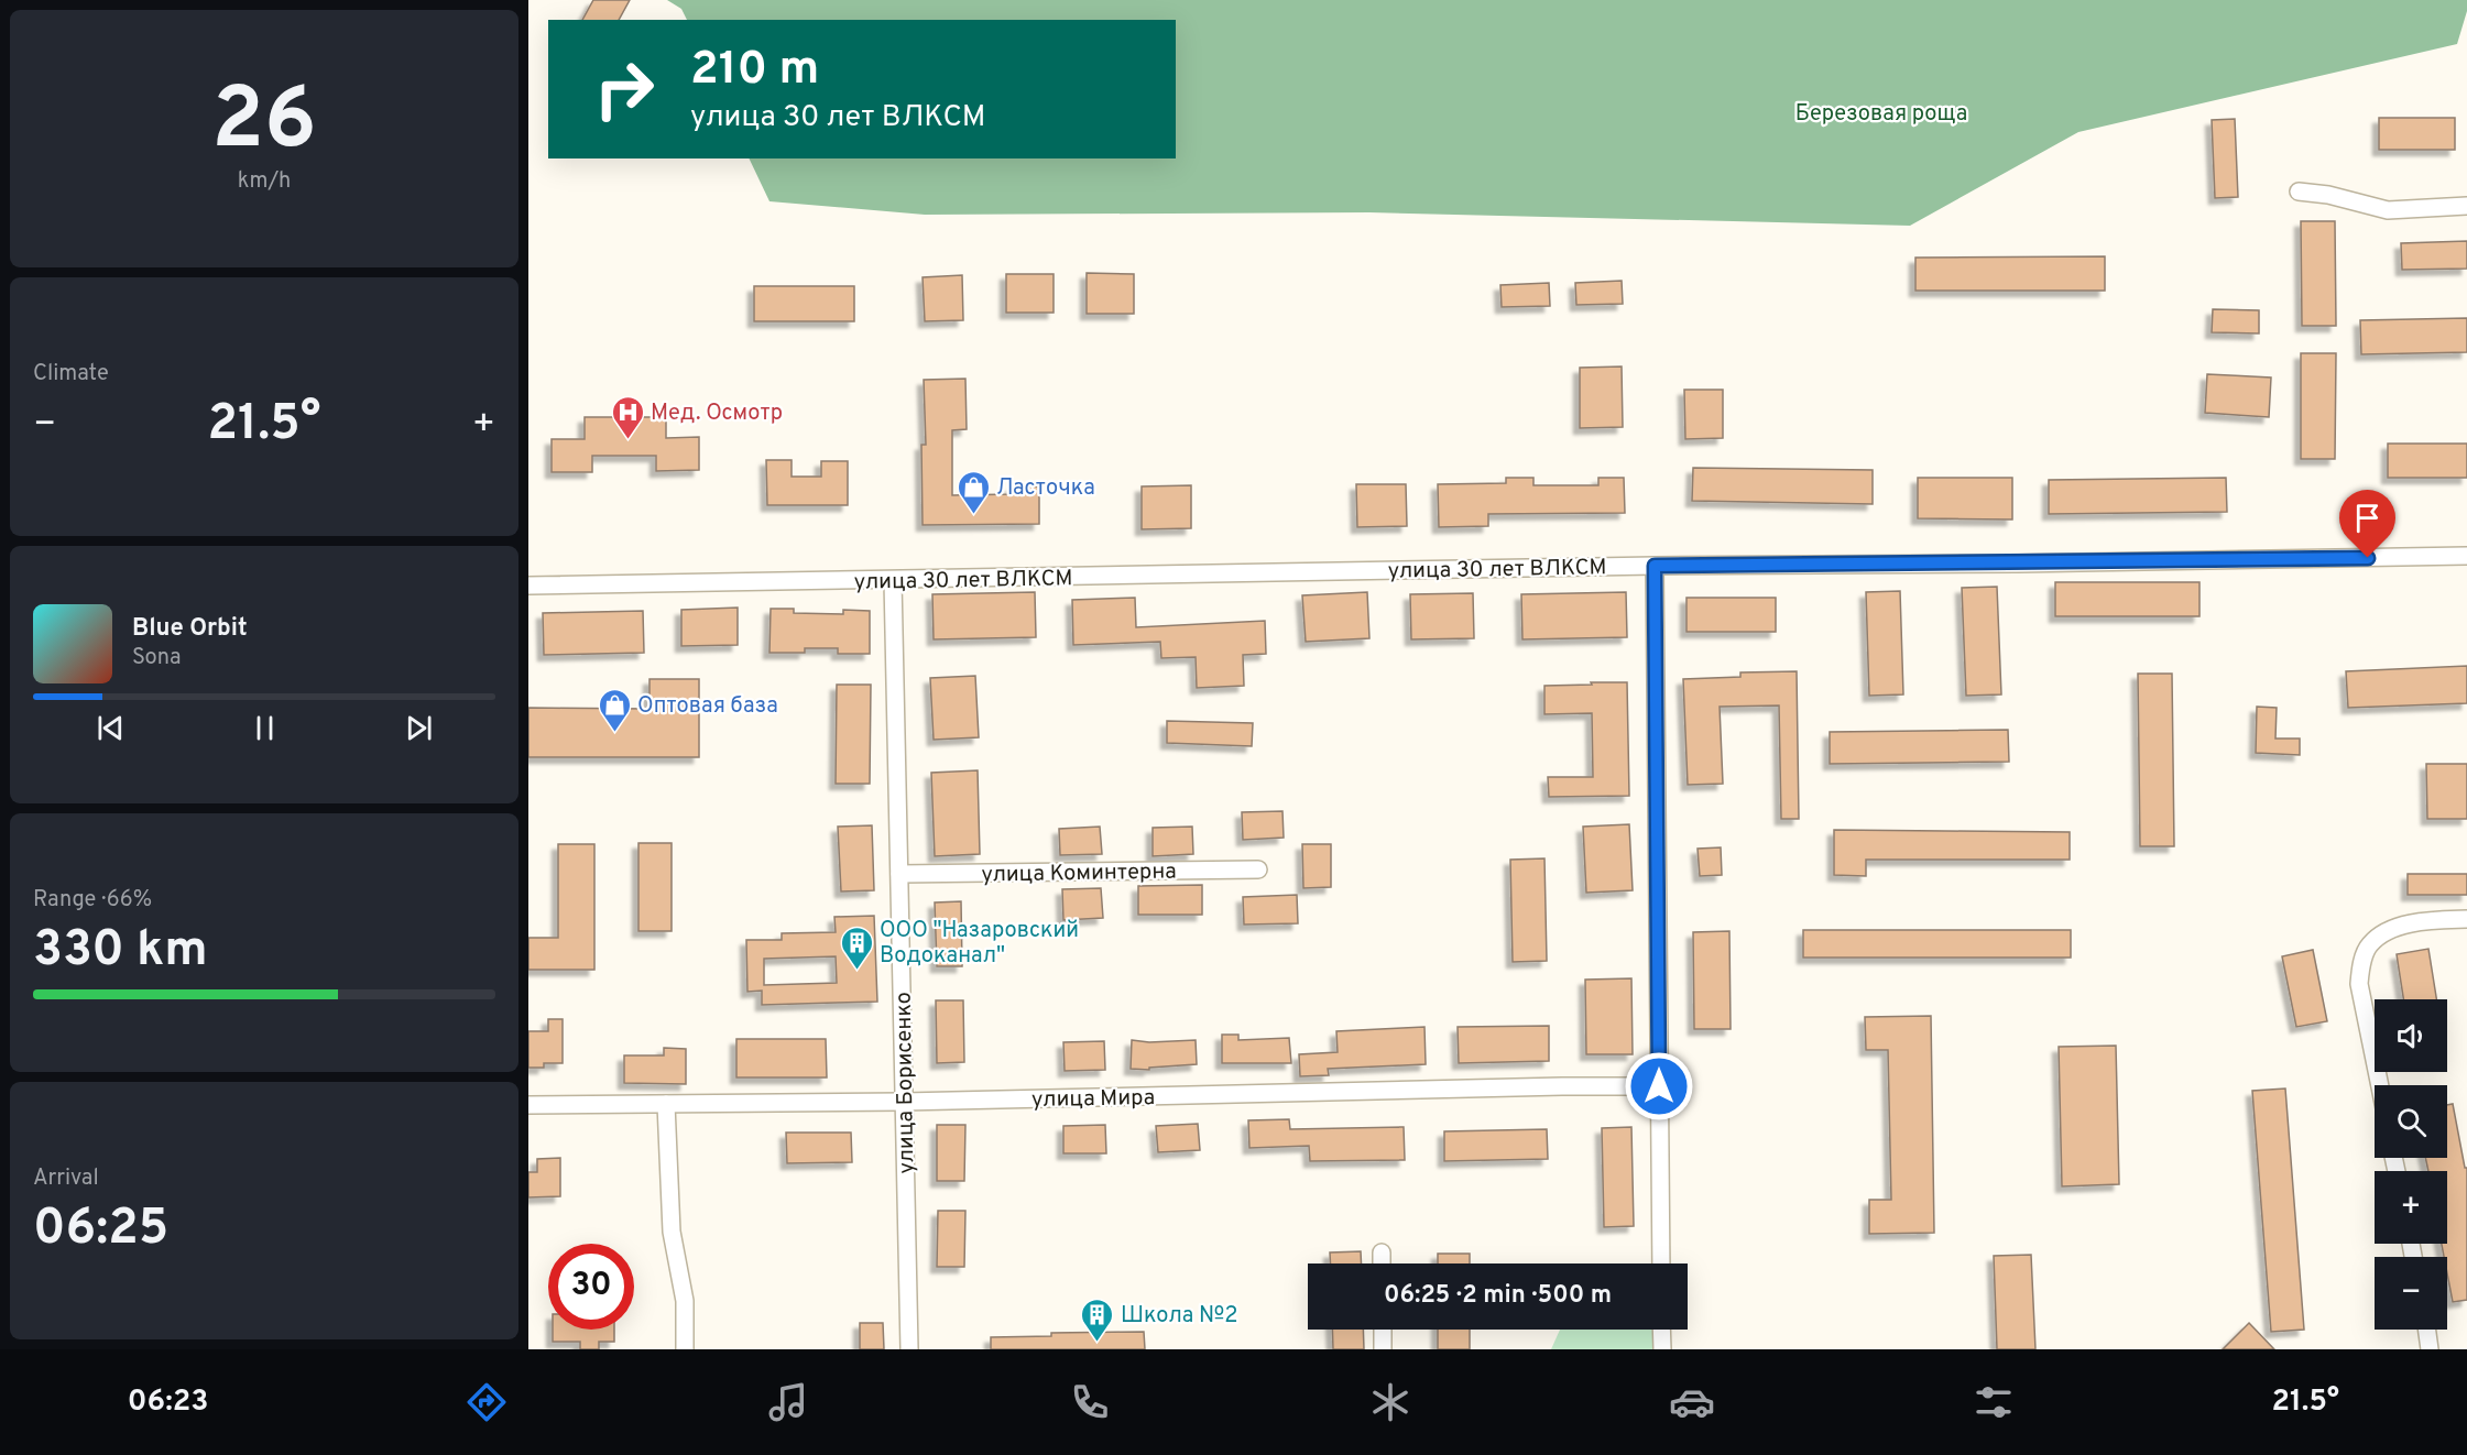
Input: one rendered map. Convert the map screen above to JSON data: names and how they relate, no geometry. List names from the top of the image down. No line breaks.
{"streets":{"street":["улица 30 лет ВЛКСМ","улица Коминтерна","улица Борисенко","улица Мира"]},"crossings":[["улица 30 лет ВЛКСМ","улица Борисенко"],["улица Коминтерна","улица Борисенко"],["улица Борисенко","улица Мира"]],"parks":["Березовая роща"],"places":{"hospital":["Мед. Осмотр"],"shop":["Ласточка","Оптовая база"],"building":["ООО \"Назаровский Водоканал\"","Школа №2"]},"page":{"tile":[["26","km/h"],"Climate",["Range · 66%","330 km"],["Arrival","06:25"]],"turn":["210 m","улица 30 лет ВЛКСМ"],"heat":["−","21.5°","+"],"song":["Blue Orbit","Sona"],"map_buttons":["+","−"],"limit":"30","trip":"06:25 · 2 min · 500 m","tabs":["06:23","21.5°"]}}
